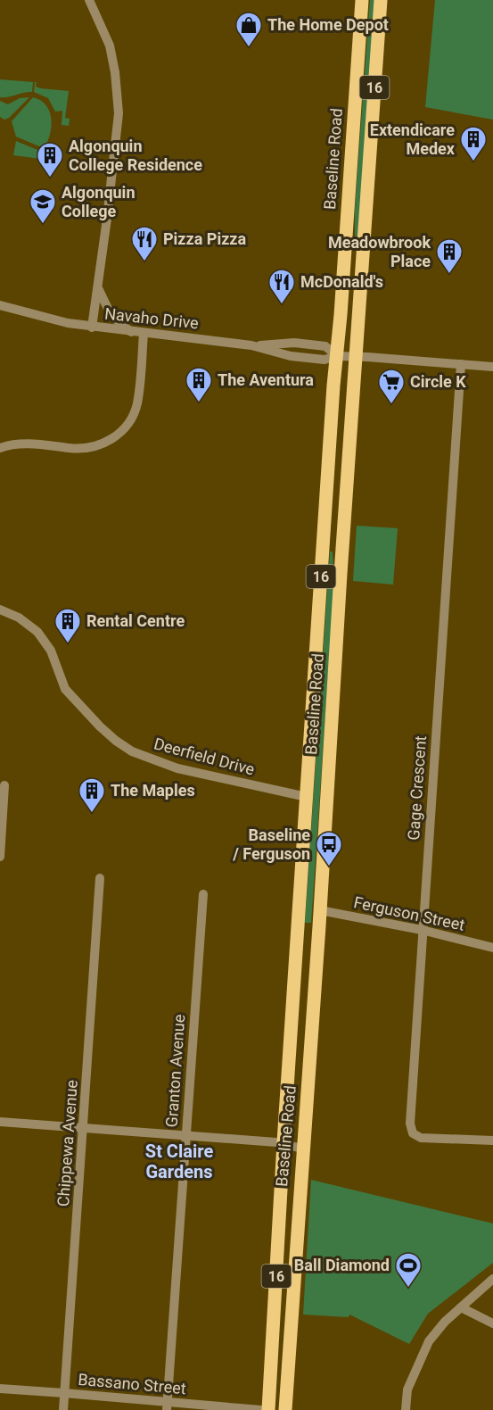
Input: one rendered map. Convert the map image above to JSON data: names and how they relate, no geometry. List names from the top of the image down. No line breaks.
{"streets":{"main road":["16","Baseline Road"],"street":["Navaho Drive","Deerfield Drive","Gage Crescent","Ferguson Street","Granton Avenue","Chippewa Avenue","Bassano Street"]},"crossings":[["Baseline Road","Navaho Drive"],["Baseline Road","Deerfield Drive"],["Baseline Road","Ferguson Street"],["Navaho Drive","Gage Crescent"],["Gage Crescent","Ferguson Street"],["Granton Avenue","Bassano Street"],["Chippewa Avenue","Bassano Street"]],"districts":["St Claire Gardens"],"places":{"shop":["The Home Depot"],"building":["Extendicare Medex","Algonquin College Residence","Meadowbrook Place","The Aventura","Rental Centre","The Maples"],"school or university":["Algonquin College"],"restaurant":["Pizza Pizza","McDonald's"],"supermarket":["Circle K"],"bus stop":["Baseline / Ferguson"],"sports":["Ball Diamond"]}}
